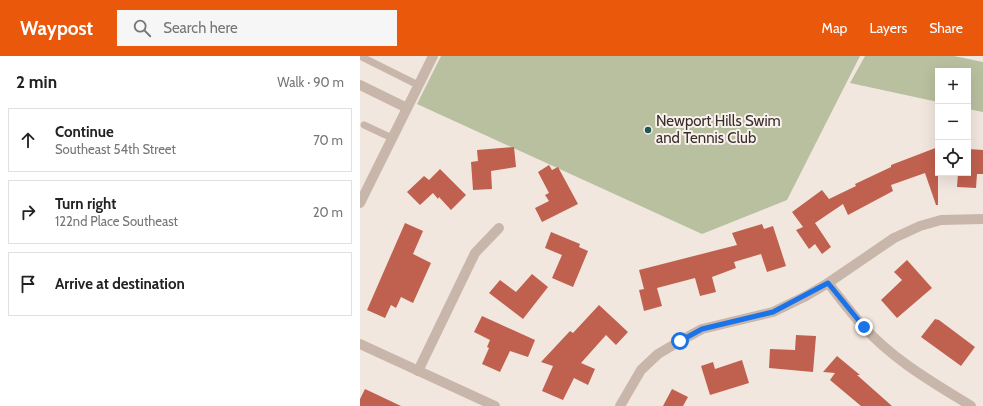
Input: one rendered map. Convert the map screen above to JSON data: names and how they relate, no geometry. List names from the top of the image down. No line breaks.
{"places":["Newport Hills Swim and Tennis Club"],"page":{"header":"Waypost","search":"Search here","nav":["Map","Layers","Share"],"heading":["2 min","Walk · 90 m"],"map_buttons":["+","−"],"list":[["Continue","Southeast 54th Street","70 m"],["Turn right","122nd Place Southeast","20 m"],"Arrive at destination"]}}
